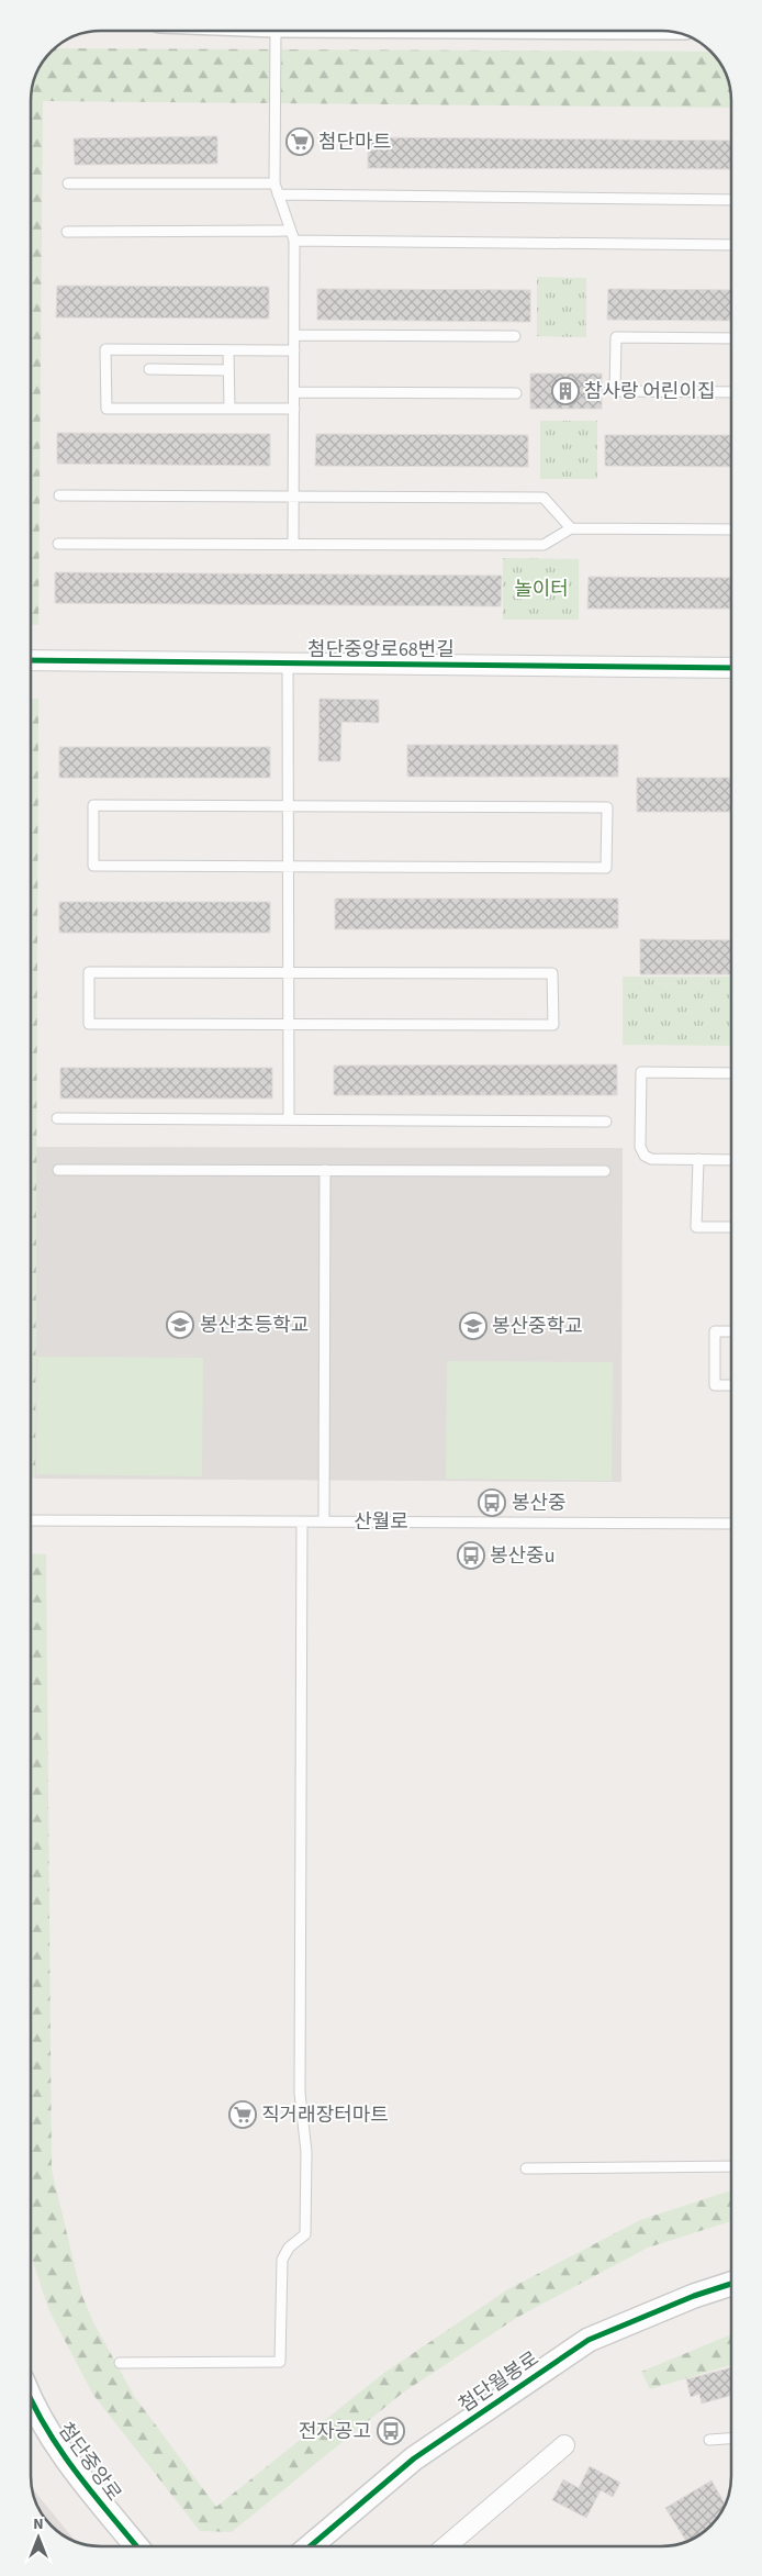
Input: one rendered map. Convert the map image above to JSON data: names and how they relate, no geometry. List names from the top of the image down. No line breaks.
{"streets":{"street":["첨단중앙로68번길","첨단월봉로","첨단중앙로"],"lane":["산월로"]},"parks":["놀이터"],"places":{"supermarket":["첨단마트","직거래장터마트"],"building":["참사랑 어린이집"],"school or university":["봉산초등학교","봉산중학교"],"bus stop":["봉산중","봉산중u","전자공고"]},"north":"top"}
